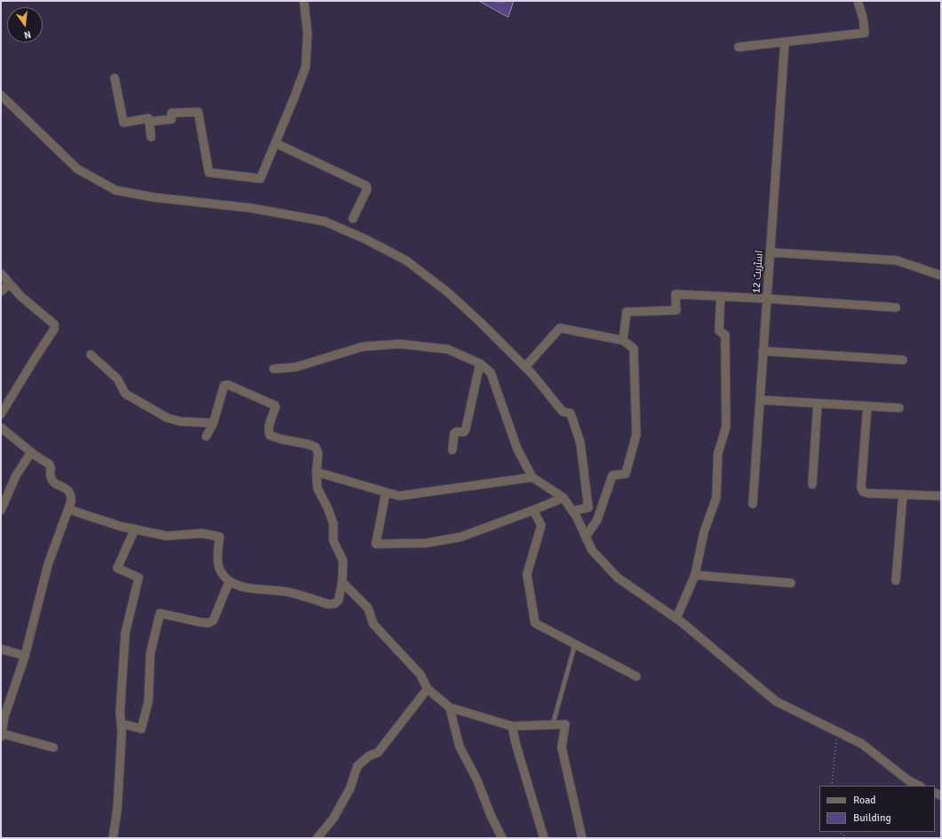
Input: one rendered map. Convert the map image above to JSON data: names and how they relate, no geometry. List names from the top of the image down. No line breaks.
{"streets":{"street":["اسٹریٹ 12"]},"legend":["Road","Building"],"north":"bottom"}
